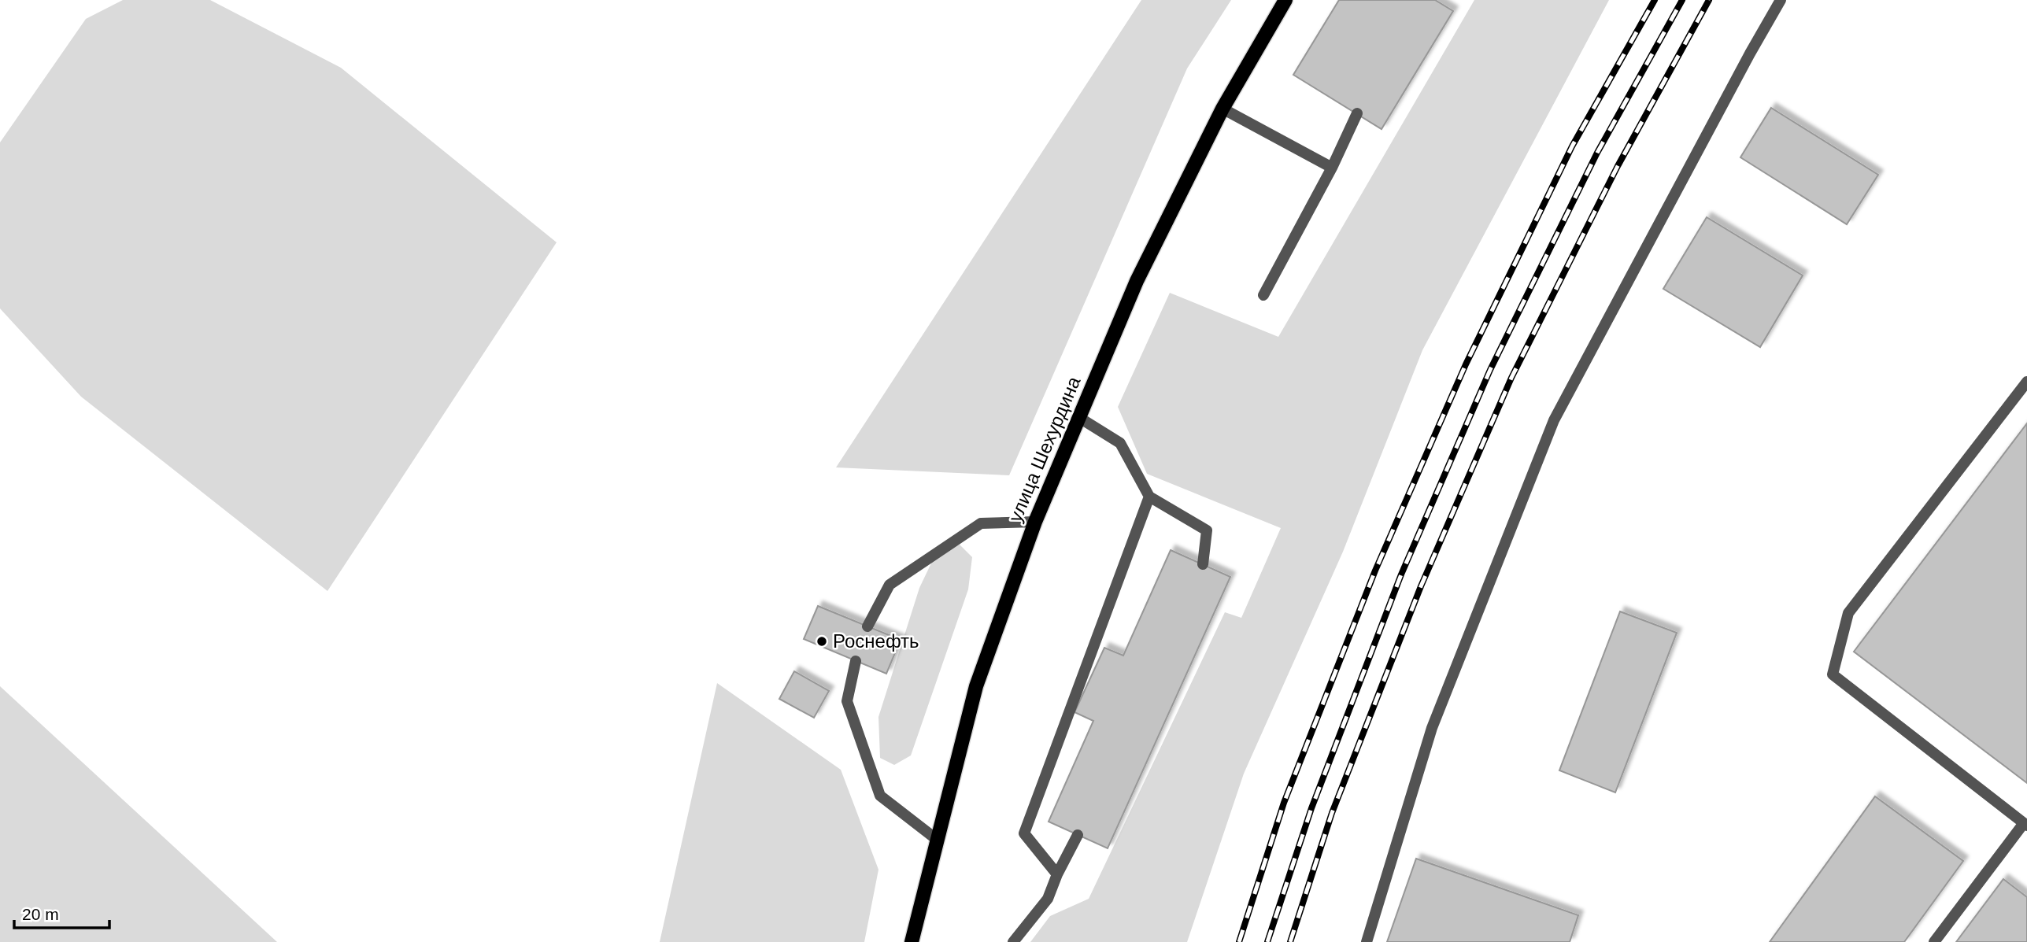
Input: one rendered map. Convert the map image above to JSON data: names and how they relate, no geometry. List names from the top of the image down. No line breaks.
{"streets":{"main road":["улица Шехурдина"]},"places":["Роснефть"],"scale_bar":"20 m"}
